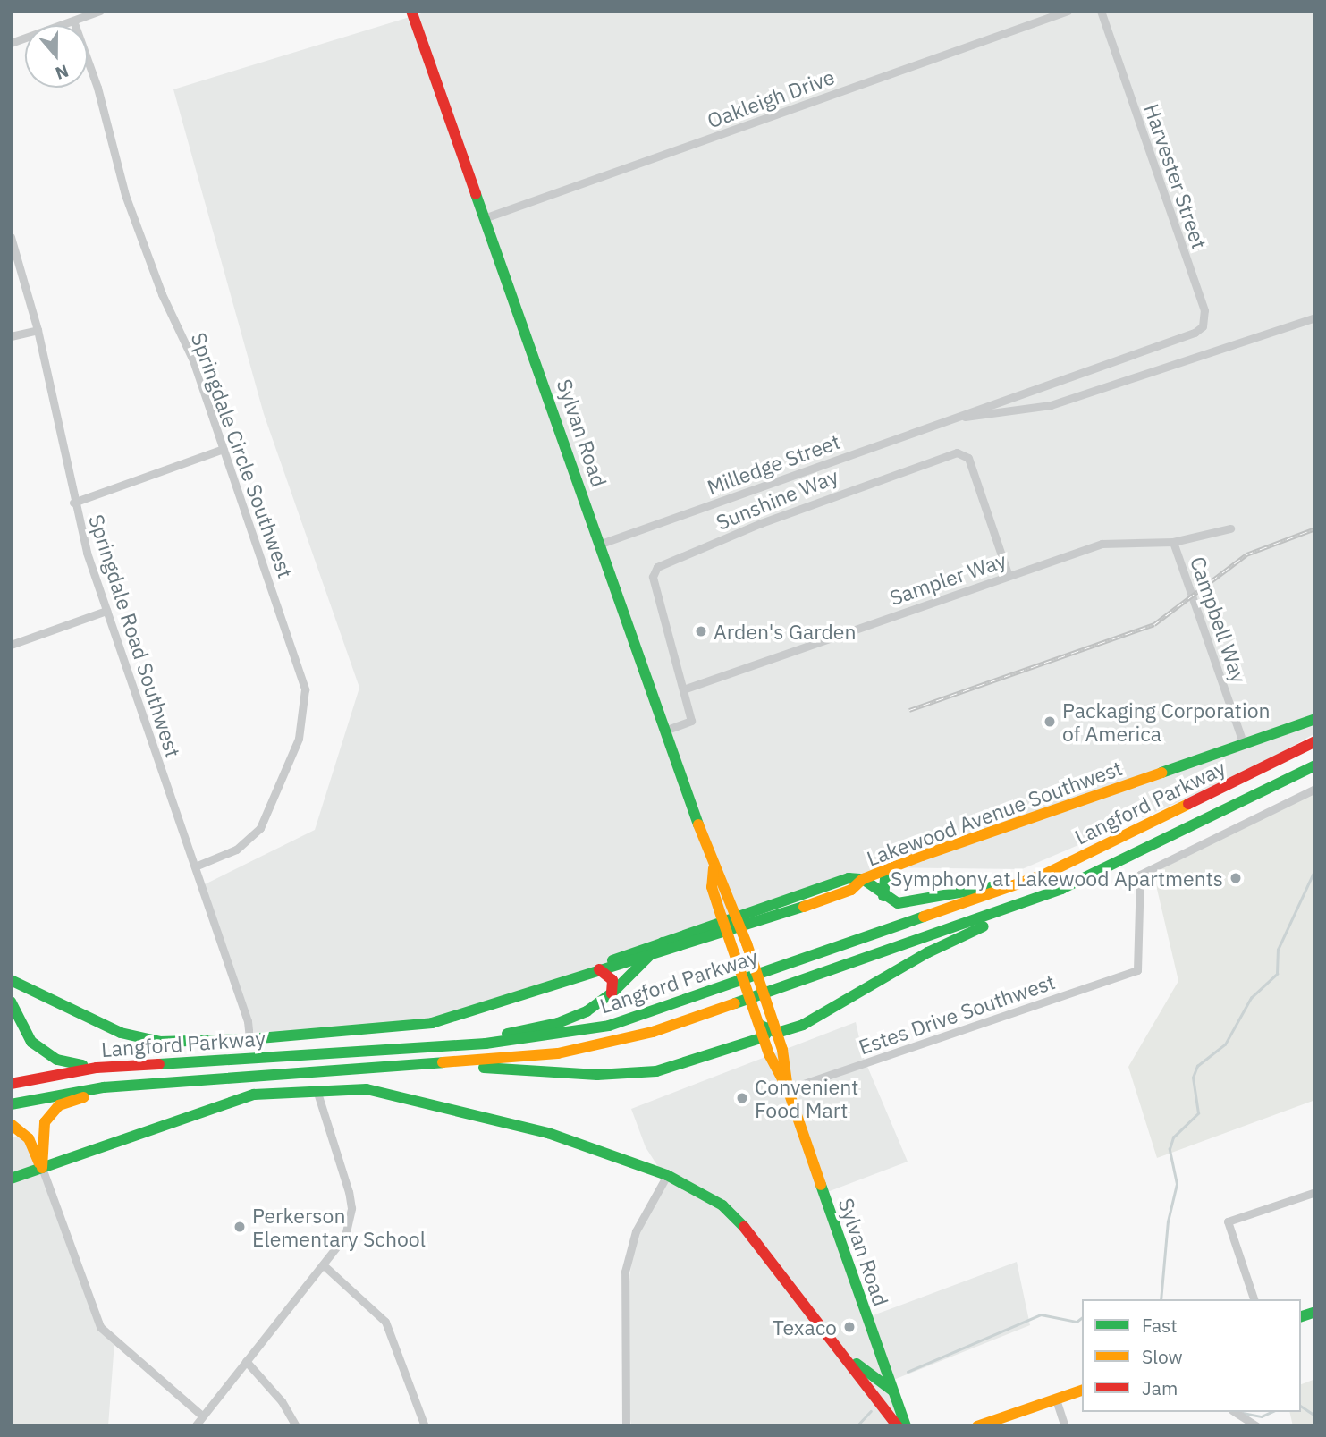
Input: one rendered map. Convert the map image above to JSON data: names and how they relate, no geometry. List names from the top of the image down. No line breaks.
{"streets":{"main road":["Sylvan Road","Langford Parkway","Lakewood Avenue Southwest"],"street":["Oakleigh Drive","Harvester Street","Springdale Circle Southwest","Milledge Street","Sunshine Way","Sampler Way","Campbell Way","Springdale Road Southwest","Estes Drive Southwest"]},"crossings":[["Oakleigh Drive","Sylvan Road"],["Harvester Street","Milledge Street"],["Sylvan Road","Milledge Street"],["Sylvan Road","Sunshine Way"],["Sylvan Road","Lakewood Avenue Southwest"],["Sylvan Road","Estes Drive Southwest"],["Springdale Circle Southwest","Springdale Road Southwest"],["Sunshine Way","Sampler Way"],["Sampler Way","Campbell Way"],["Campbell Way","Lakewood Avenue Southwest"],["Springdale Road Southwest","Lakewood Avenue Southwest"]],"places":["Arden's Garden","Packaging Corporation of America","Symphony at Lakewood Apartments","Convenient Food Mart","Perkerson Elementary School","Texaco"],"legend":["Fast","Slow","Jam"],"north":"bottom"}
